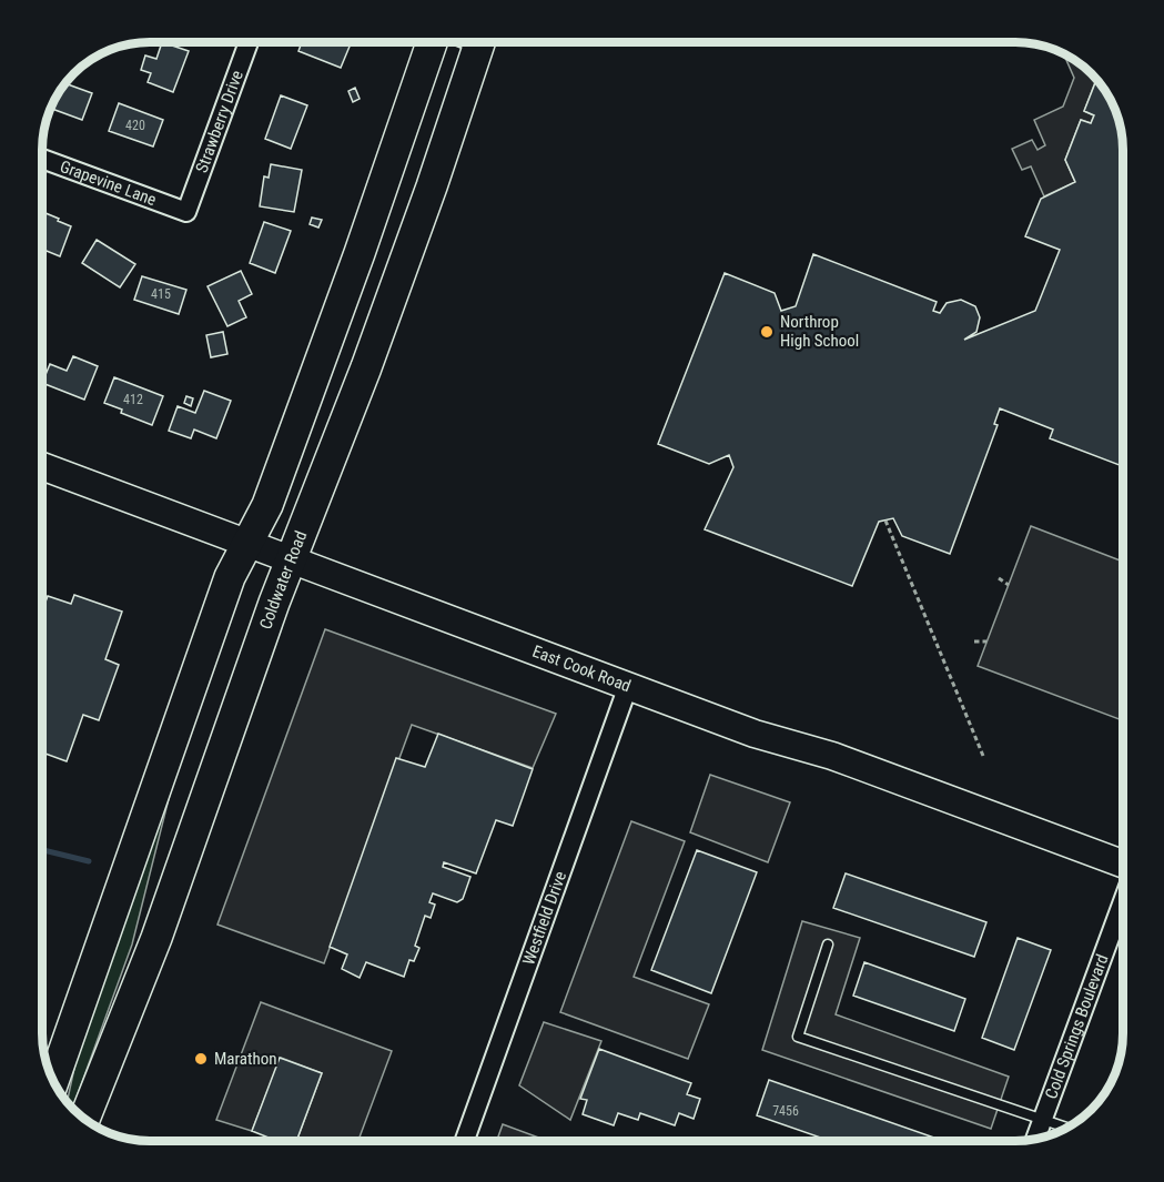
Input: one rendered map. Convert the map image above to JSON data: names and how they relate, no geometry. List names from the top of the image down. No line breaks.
{"streets":{"main road":["Coldwater Road","East Cook Road"],"street":["Strawberry Drive","Grapevine Lane","Westfield Drive","Cold Springs Boulevard"]},"crossings":[["Strawberry Drive","Grapevine Lane"],["Coldwater Road","East Cook Road"],["East Cook Road","Westfield Drive"]],"places":["Northrop High School","Marathon"],"house_numbers":["420","415","412","7456"]}
